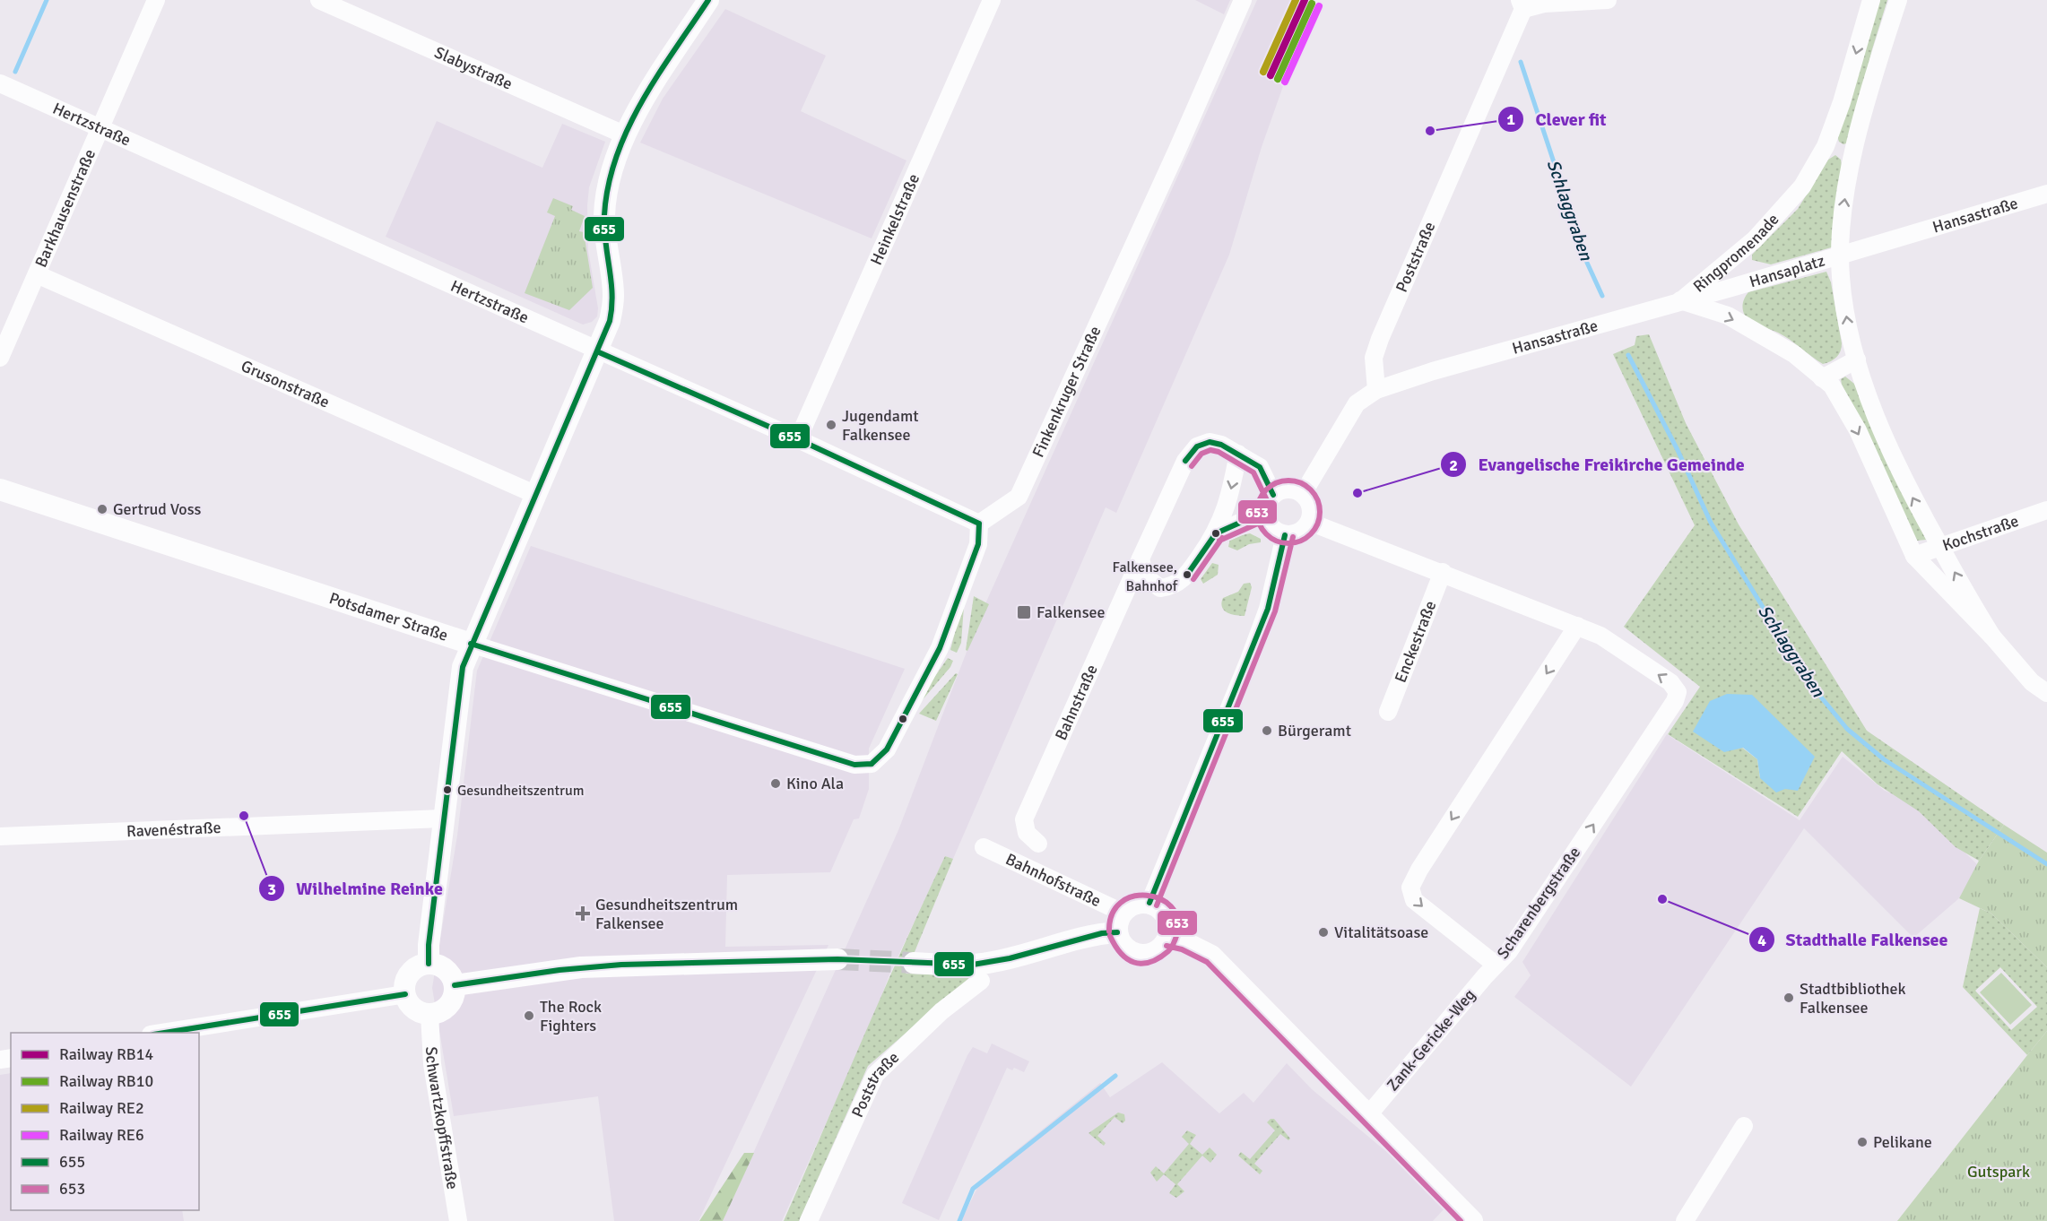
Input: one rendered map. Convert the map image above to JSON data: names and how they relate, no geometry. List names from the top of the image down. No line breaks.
{"streets":{"street":["Slabystraße","Hertzstraße","Barkhausenstraße","Hansastraße","Heinkelstraße","Ringpromenade","Poststraße","Hansaplatz","Grusonstraße","Finkenkruger Straße","Kochstraße","Potsdamer Straße","Enckestraße","Bahnstraße","Ravenéstraße","Bahnhofstraße","Scharenbergstraße","Zank-Gericke-Weg","Schwartzkopffstraße"]},"crossings":[["Hertzstraße","Barkhausenstraße"],["Hertzstraße","Heinkelstraße"],["Hertzstraße","Finkenkruger Straße"],["Hertzstraße","Potsdamer Straße"],["Barkhausenstraße","Grusonstraße"],["Hansastraße","Ringpromenade"],["Hansastraße","Poststraße"],["Hansastraße","Hansaplatz"],["Ringpromenade","Hansaplatz"],["Ringpromenade","Kochstraße"],["Finkenkruger Straße","Potsdamer Straße"],["Enckestraße","Scharenbergstraße"],["Bahnstraße","Scharenbergstraße"],["Scharenbergstraße","Zank-Gericke-Weg"]],"water":["Schlaggraben"],"parks":["Gutspark"],"places":{"other":["Clever fit","Jugendamt Falkensee","Evangelische Freikirche Gemeinde","Gertrud Voss","Falkensee, Bahnhof","Bürgeramt","Kino Ala","Gesundheitszentrum","Wilhelmine Reinke","Stadthalle Falkensee","Vitalitätsoase","Stadtbibliothek Falkensee","The Rock Fighters","Pelikane"],"transit":["Falkensee"],"health":["Gesundheitszentrum Falkensee"]},"lines":["rail line RB14","rail line RE2","transit line 655","rail line RB10","rail line RE6","transit line 653"],"legend":["Railway RB14","Railway RB10","Railway RE2","Railway RE6","655","653"]}
